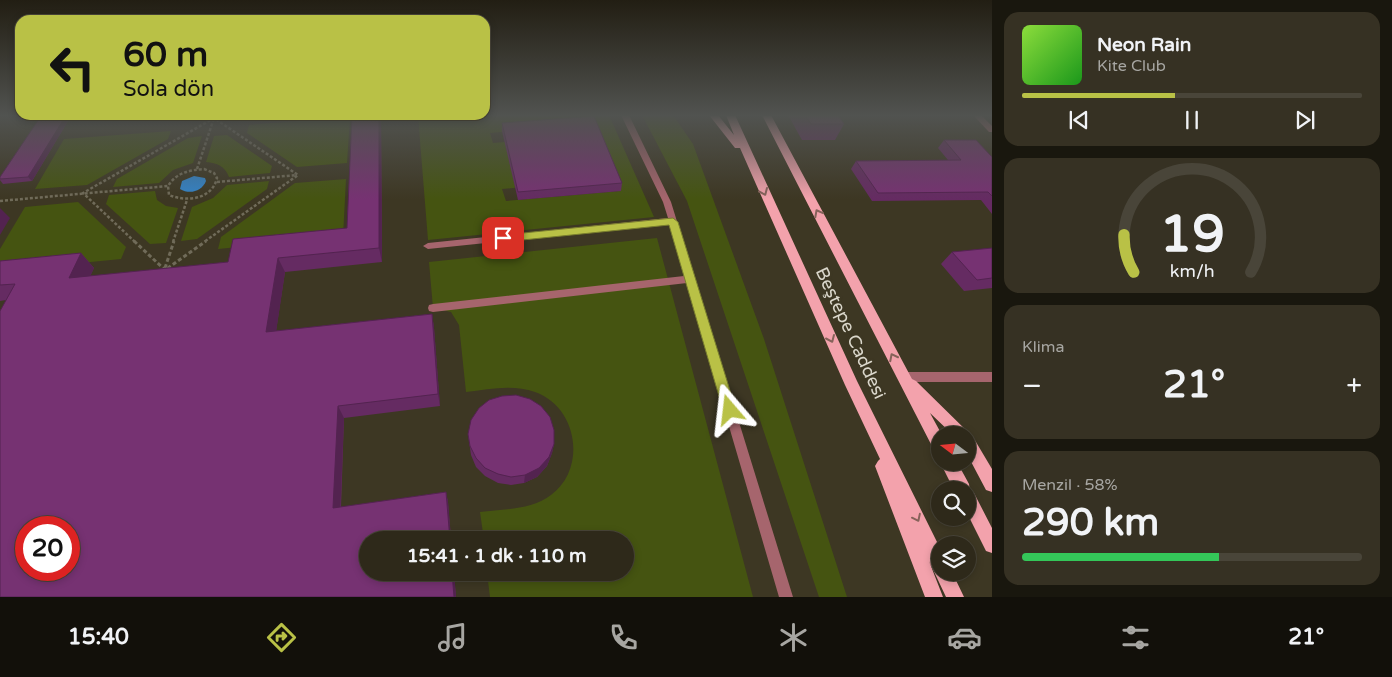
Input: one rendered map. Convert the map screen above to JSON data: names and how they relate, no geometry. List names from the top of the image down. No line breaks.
{"streets":{"main road":["Beştepe Caddesi"]},"north":"left","page":{"turn":["60 m","Sola dön"],"song":["Neon Rain","Kite Club"],"tile":["Klima",["Menzil · 58%","290 km"]],"heat":["−","21°","+"],"limit":"20","trip":"15:41 · 1 dk · 110 m","tabs":["15:40","21°"],"gauge":["19","km/h"]}}
